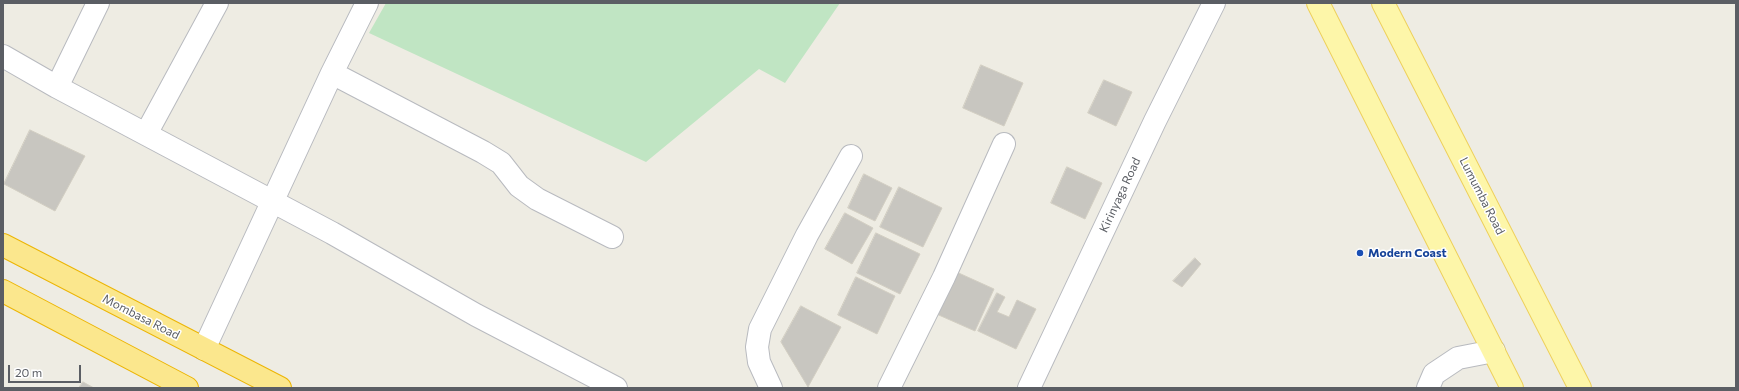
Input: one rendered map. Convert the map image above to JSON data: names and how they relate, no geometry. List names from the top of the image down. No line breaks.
{"streets":{"highway":["Mombasa Road"],"main road":["Lumumba Road"],"street":["Kirinyaga Road"]},"places":["Modern Coast"],"scale_bar":"20 m"}
